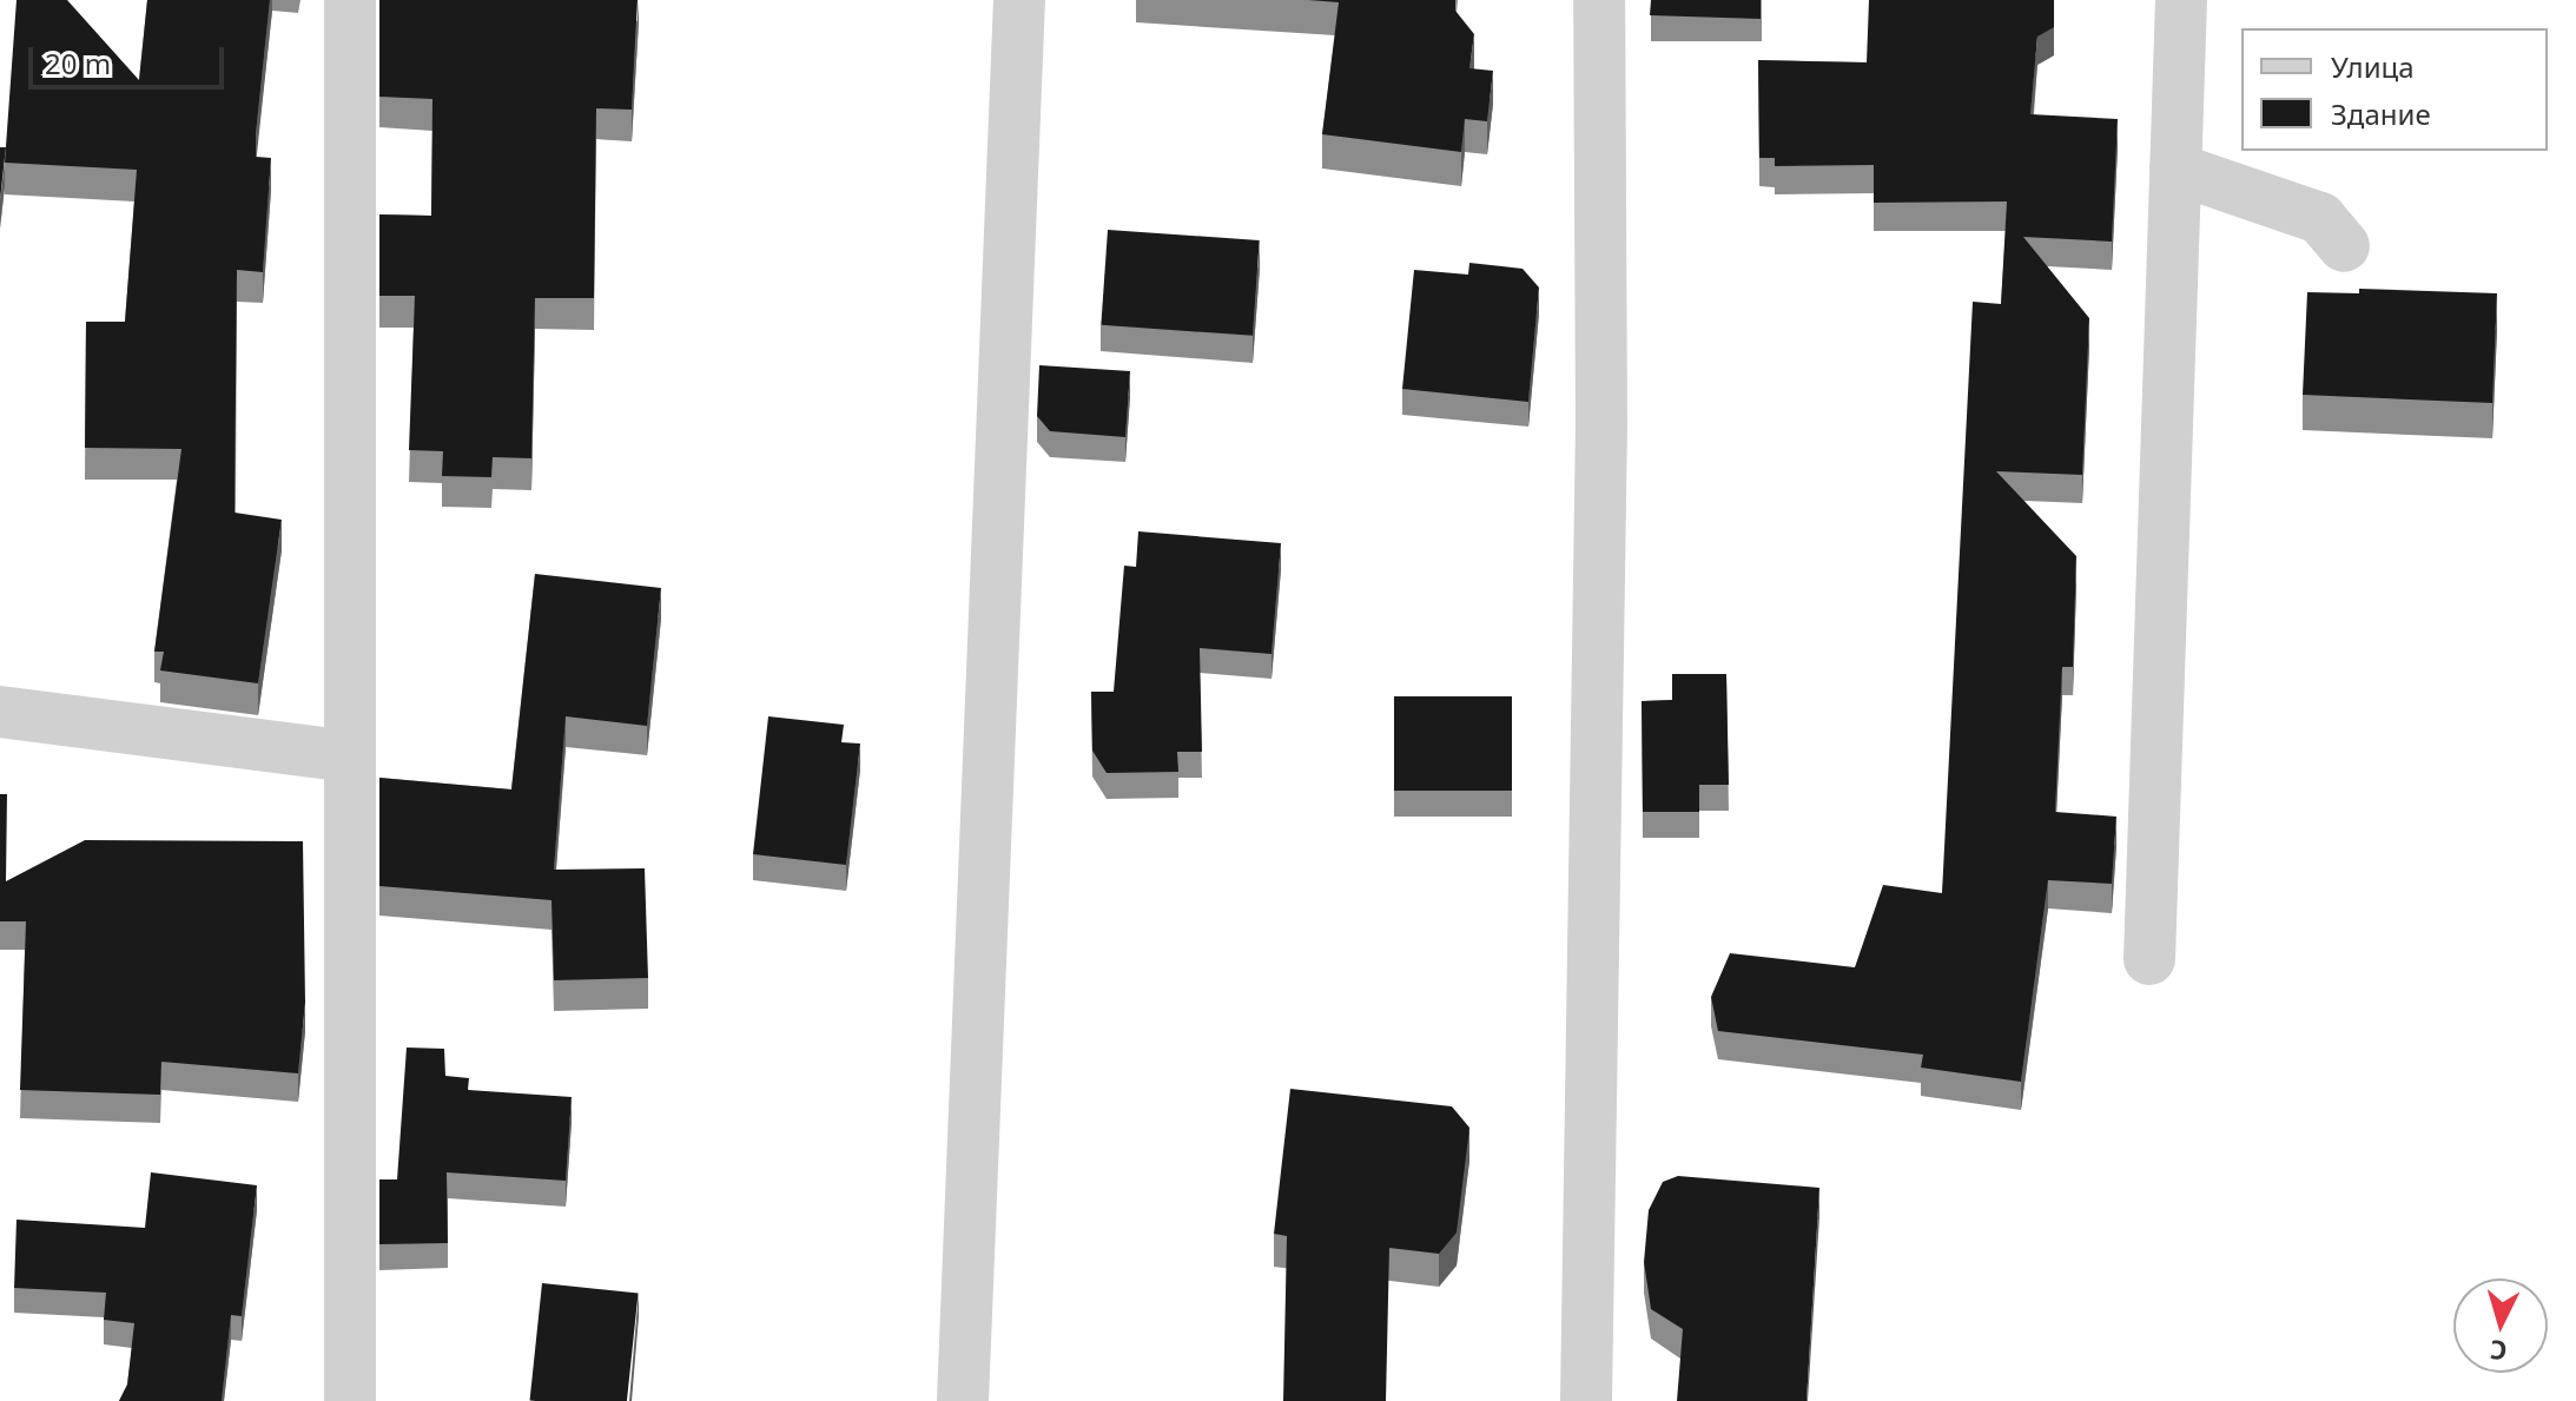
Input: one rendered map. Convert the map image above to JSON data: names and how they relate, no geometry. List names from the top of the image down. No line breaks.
{"legend":["Улица","Здание"],"scale_bar":"20 m","north":"bottom"}
